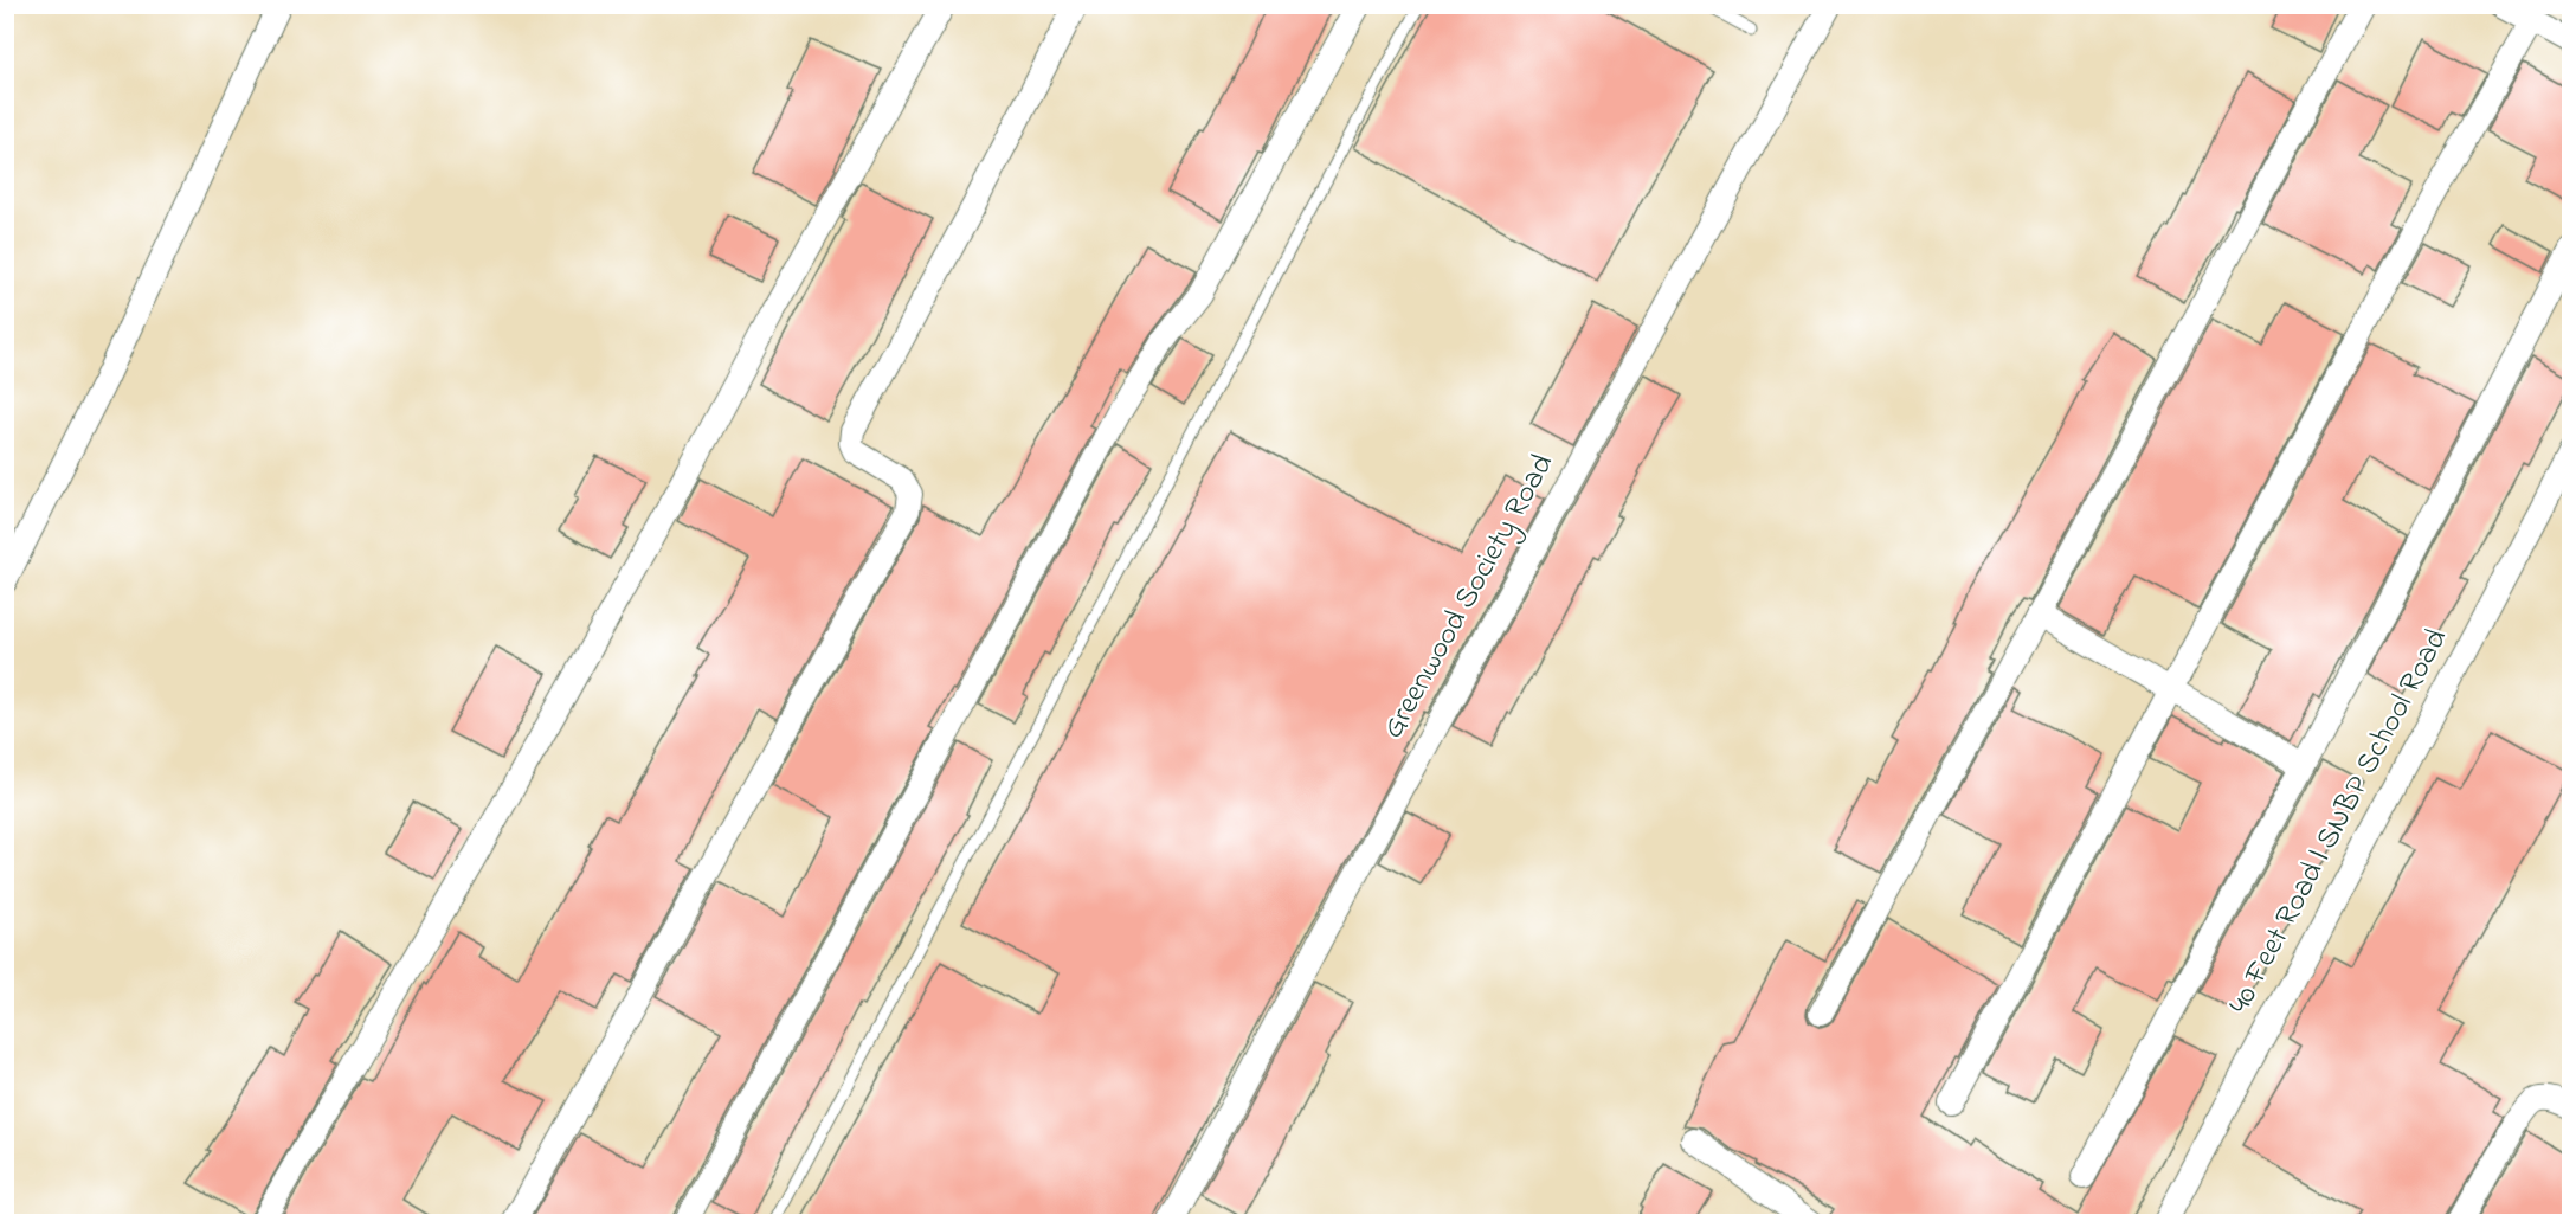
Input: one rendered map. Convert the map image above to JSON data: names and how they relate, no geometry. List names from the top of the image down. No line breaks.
{"streets":{"street":["Greenwood Society Road","40 Feet Road | SNBP School Road"]}}
